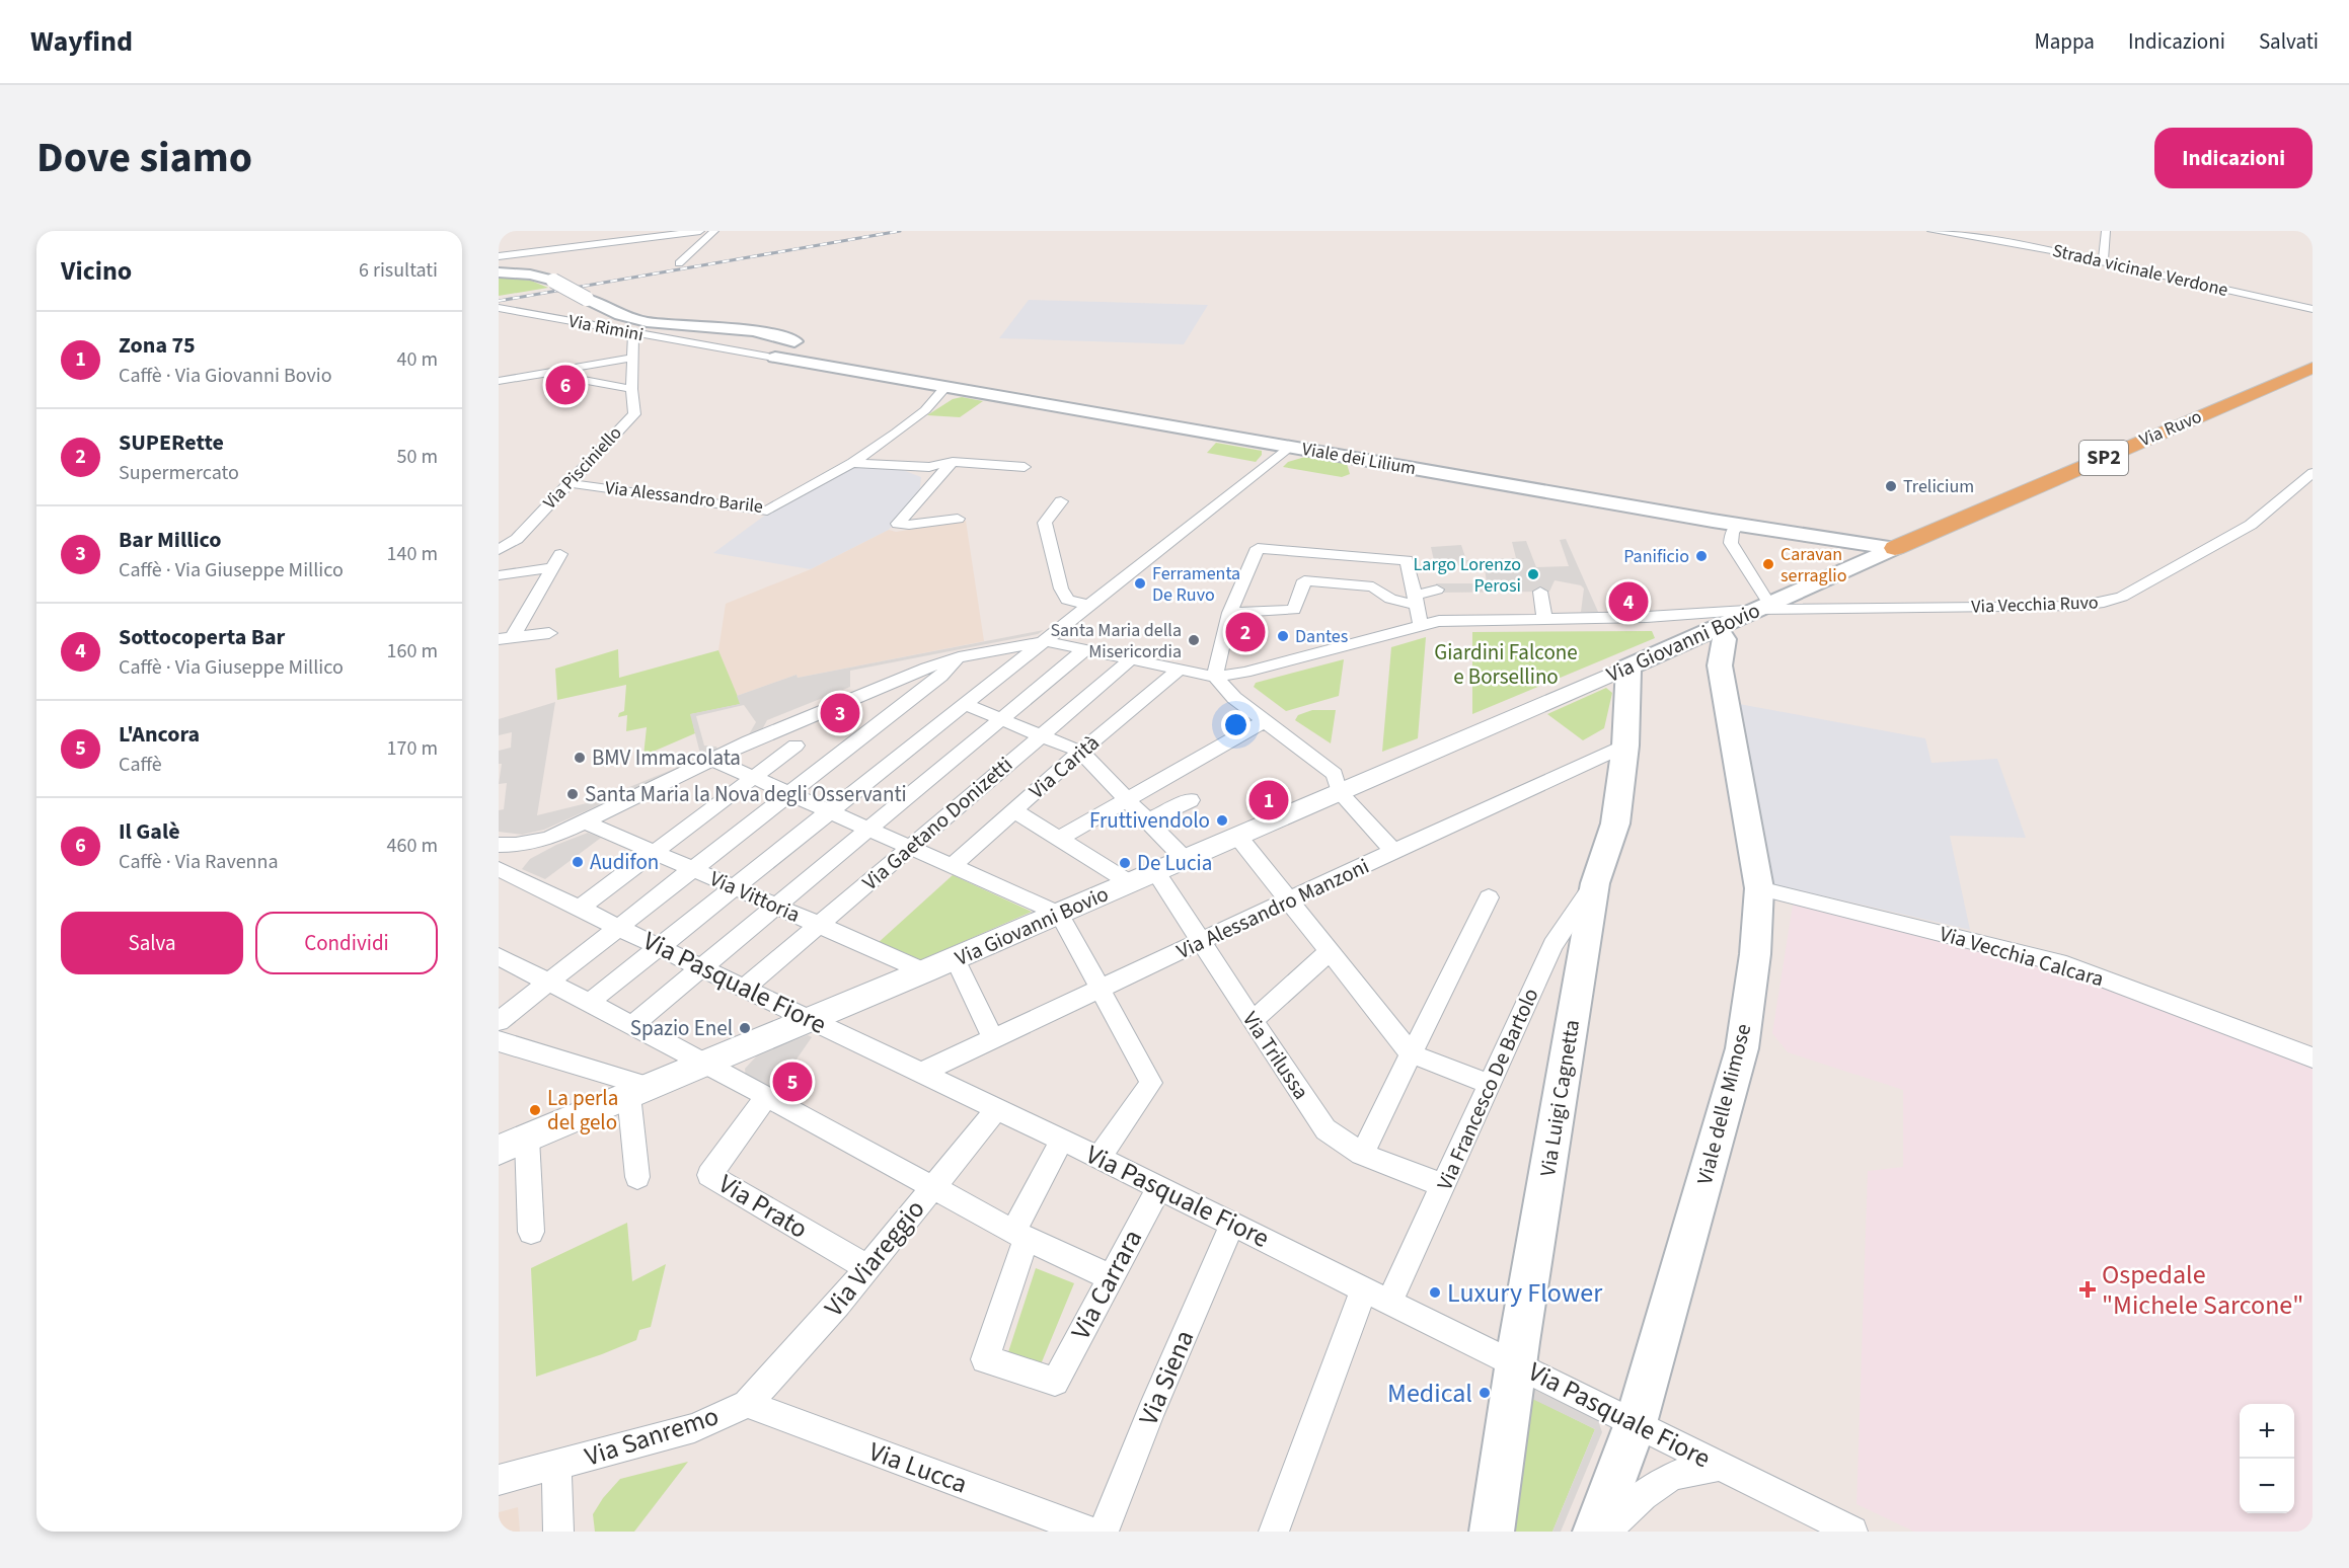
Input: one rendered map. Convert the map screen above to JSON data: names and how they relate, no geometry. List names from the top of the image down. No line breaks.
{"streets":{"main road":["Via Ruvo","SP2","Viale dei Lilium","Via Giovanni Bovio","Via Luigi Cagnetta","Viale delle Mimose"],"street":["Strada vicinale Verdone","Via Rimini","Via Pisciniello","Via Alessandro Barile","Via Vecchia Ruvo","Via Carità","Via Gaetano Donizetti","Via Vittoria","Via Alessandro Manzoni","Via Vecchia Calcara","Via Pasquale Fiore","Via Trilussa","Via Francesco De Bartolo","Via Prato","Via Viareggio","Via Carrara","Via Siena","Via Sanremo","Via Lucca"]},"crossings":[["Via Rimini","Viale dei Lilium"],["Via Rimini","Via Pisciniello"],["Via Ruvo","Viale dei Lilium"],["Via Ruvo","Via Giovanni Bovio"],["Viale dei Lilium","Via Alessandro Barile"],["Viale dei Lilium","Via Giovanni Bovio"],["Via Pisciniello","Via Alessandro Barile"],["Via Vecchia Ruvo","Via Giovanni Bovio"],["Via Giovanni Bovio","Via Vittoria"],["Via Giovanni Bovio","Via Pasquale Fiore"],["Via Giovanni Bovio","Via Trilussa"],["Via Giovanni Bovio","Via Luigi Cagnetta"],["Via Giovanni Bovio","Viale delle Mimose"],["Via Gaetano Donizetti","Via Vittoria"],["Via Gaetano Donizetti","Via Pasquale Fiore"],["Via Alessandro Manzoni","Via Pasquale Fiore"],["Via Alessandro Manzoni","Via Trilussa"],["Via Alessandro Manzoni","Via Luigi Cagnetta"],["Via Vecchia Calcara","Viale delle Mimose"],["Via Pasquale Fiore","Via Francesco De Bartolo"],["Via Pasquale Fiore","Via Luigi Cagnetta"],["Via Pasquale Fiore","Viale delle Mimose"],["Via Pasquale Fiore","Via Viareggio"],["Via Pasquale Fiore","Via Carrara"],["Via Pasquale Fiore","Via Siena"],["Via Trilussa","Via Francesco De Bartolo"],["Via Francesco De Bartolo","Via Luigi Cagnetta"],["Via Prato","Via Viareggio"],["Via Viareggio","Via Sanremo"],["Via Viareggio","Via Lucca"],["Via Sanremo","Via Lucca"]],"parks":["Giardini Falcone e Borsellino"],"places":{"other":["Trelicium","Panificio","Caravan serraglio","Largo Lorenzo Perosi","Ferramenta De Ruvo","Dantes","Santa Maria della Misericordia","BMV Immacolata","Santa Maria la Nova degli Osservanti","Fruttivendolo","Audifon","De Lucia","Spazio Enel","La perla del gelo","Luxury Flower","Medical"],"health":["Ospedale \"Michele Sarcone\""]},"page":{"header":"Wayfind","nav":["Mappa","Indicazioni","Salvati"],"title":"Dove siamo","buttons":["Indicazioni",["Salva","Condividi"]],"heading":["Vicino","6 risultati"],"list":[{"mark":"1","name":"Zona 75","note":"Caffè · Via Giovanni Bovio","value":"40 m"},{"mark":"2","name":"SUPERette","note":"Supermercato","value":"50 m"},{"mark":"3","name":"Bar Millico","note":"Caffè · Via Giuseppe Millico","value":"140 m"},{"mark":"4","name":"Sottocoperta Bar","note":"Caffè · Via Giuseppe Millico","value":"160 m"},{"mark":"5","name":"L'Ancora","note":"Caffè","value":"170 m"},{"mark":"6","name":"Il Galè","note":"Caffè · Via Ravenna","value":"460 m"}],"pins":["6","4","2","3","1","5"],"map_buttons":["+","−"]}}
